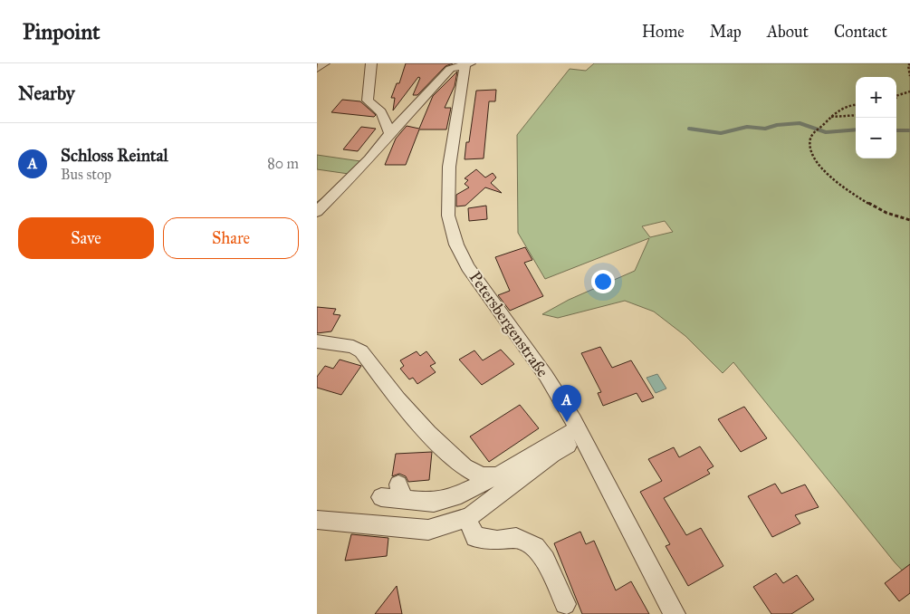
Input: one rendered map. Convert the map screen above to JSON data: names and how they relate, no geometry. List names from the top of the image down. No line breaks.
{"streets":{"street":["Petersbergenstraße"]},"page":{"header":"Pinpoint","nav":["Home","Map","About","Contact"],"heading":"Nearby","map_buttons":["+","−"],"list":[{"mark":"A","name":"Schloss Reintal","note":"Bus stop","value":"80 m"}],"buttons":["Save","Share"],"pins":"A"}}
